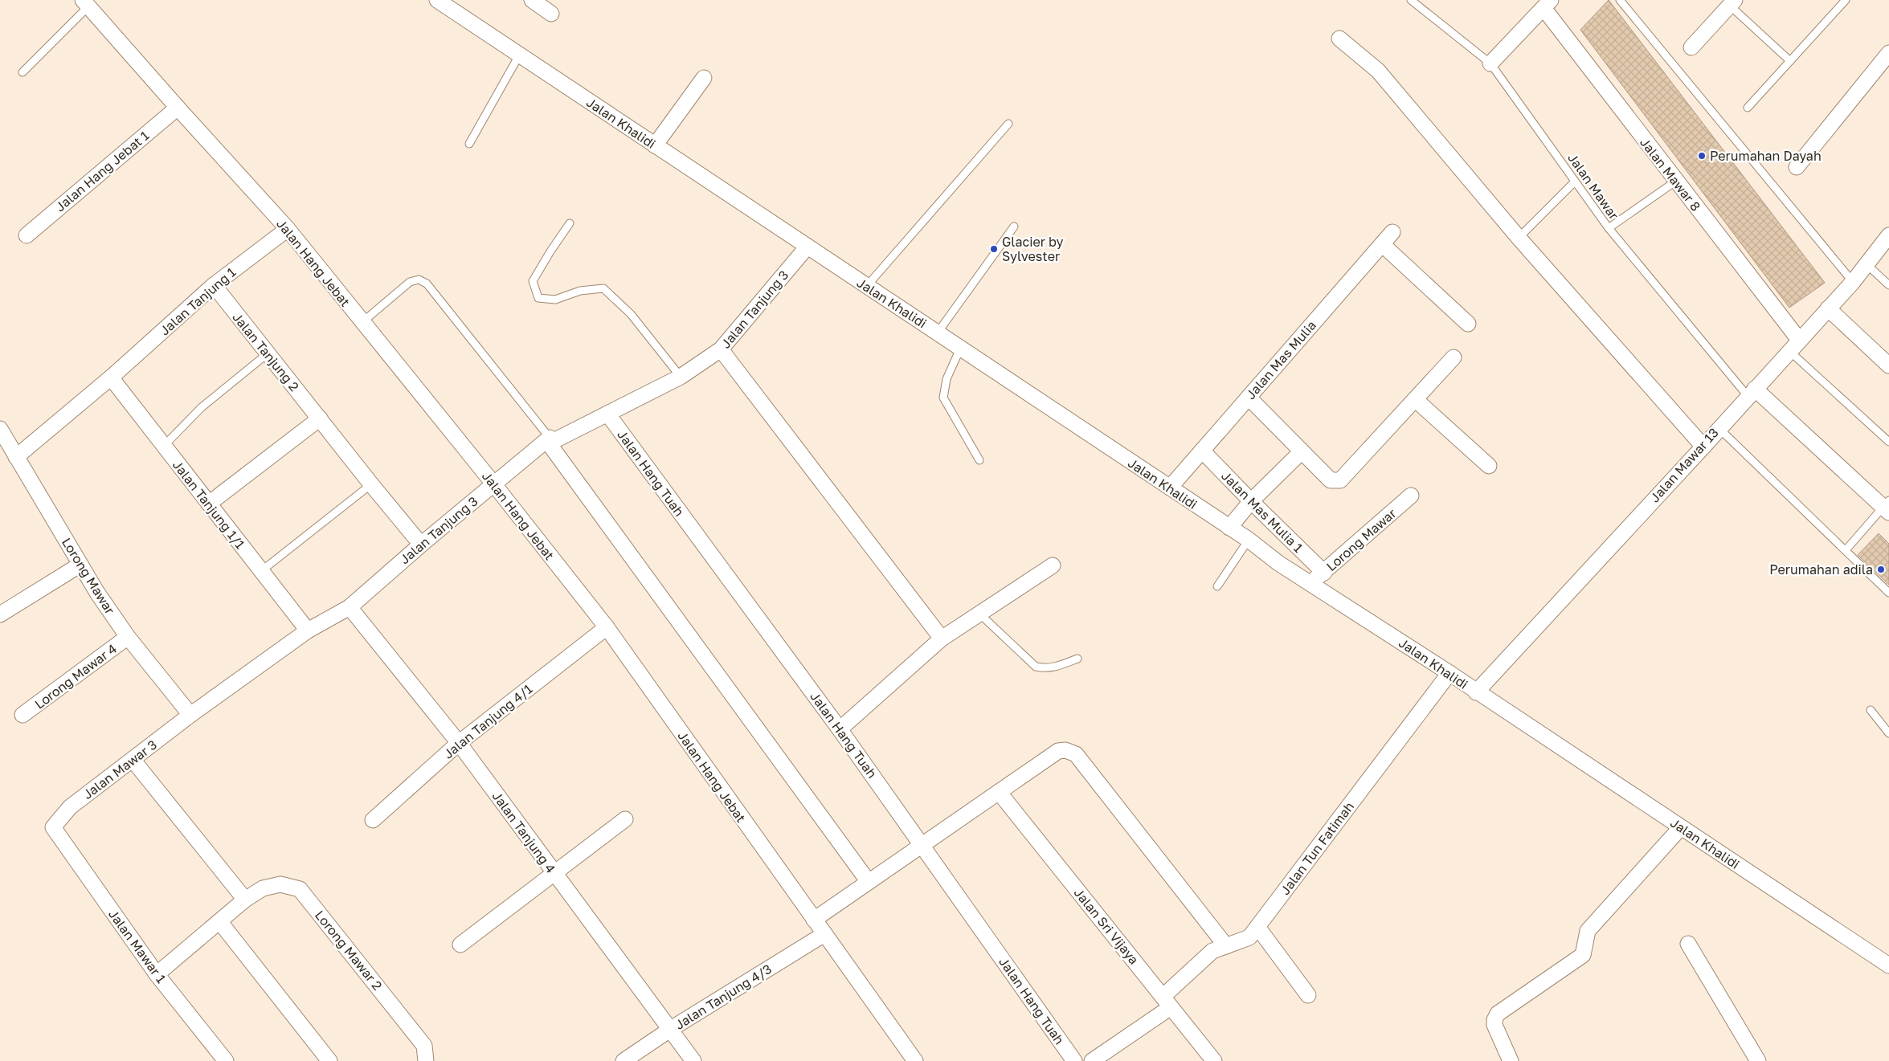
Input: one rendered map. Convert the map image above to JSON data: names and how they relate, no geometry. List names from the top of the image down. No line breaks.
{"streets":{"street":["Jalan Khalidi","Jalan Hang Jebat 1","Jalan Mawar 8","Jalan Hang Jebat","Jalan Tanjung 1","Jalan Tanjung 3","Jalan Tanjung 2","Jalan Mas Mulia","Jalan Mawar 13","Jalan Hang Tuah","Jalan Tanjung 1/1","Jalan Mas Mulia 1","Lorong Mawar","Lorong Mawar 4","Jalan Tanjung 4/1","Jalan Mawar 3","Jalan Tanjung 4","Jalan Tun Fatimah","Jalan Sri Vijaya","Jalan Mawar 1","Lorong Mawar 2","Jalan Tanjung 4/3"],"lane":["Jalan Mawar"]},"crossings":[["Jalan Khalidi","Jalan Tanjung 3"],["Jalan Khalidi","Jalan Mas Mulia"],["Jalan Khalidi","Jalan Mawar 13"],["Jalan Khalidi","Lorong Mawar"],["Jalan Khalidi","Jalan Tun Fatimah"],["Jalan Hang Jebat 1","Jalan Hang Jebat"],["Jalan Mawar 8","Jalan Mawar 13"],["Jalan Mawar","Jalan Mawar 13"],["Jalan Hang Jebat","Jalan Tanjung 1"],["Jalan Hang Jebat","Jalan Tanjung 3"],["Jalan Hang Jebat","Jalan Tanjung 4/1"],["Jalan Hang Jebat","Jalan Tanjung 4/3"],["Jalan Tanjung 1","Jalan Tanjung 2"],["Jalan Tanjung 1","Jalan Tanjung 1/1"],["Jalan Tanjung 1","Lorong Mawar"],["Jalan Tanjung 3","Jalan Tanjung 2"],["Jalan Tanjung 3","Jalan Hang Tuah"],["Jalan Tanjung 3","Jalan Tanjung 1/1"],["Jalan Tanjung 3","Lorong Mawar"],["Jalan Tanjung 3","Jalan Mawar 3"],["Jalan Tanjung 3","Jalan Tanjung 4"],["Jalan Mas Mulia","Jalan Mas Mulia 1"],["Jalan Mas Mulia 1","Lorong Mawar"],["Lorong Mawar","Lorong Mawar 4"],["Lorong Mawar","Jalan Mawar 3"],["Jalan Tanjung 4/1","Jalan Tanjung 4"],["Jalan Mawar 3","Jalan Mawar 1"],["Jalan Tanjung 4","Jalan Tanjung 4/3"],["Jalan Tun Fatimah","Jalan Sri Vijaya"],["Jalan Mawar 1","Lorong Mawar 2"]],"places":["Perumahan Dayah","Glacier by Sylvester","Perumahan adila"]}
